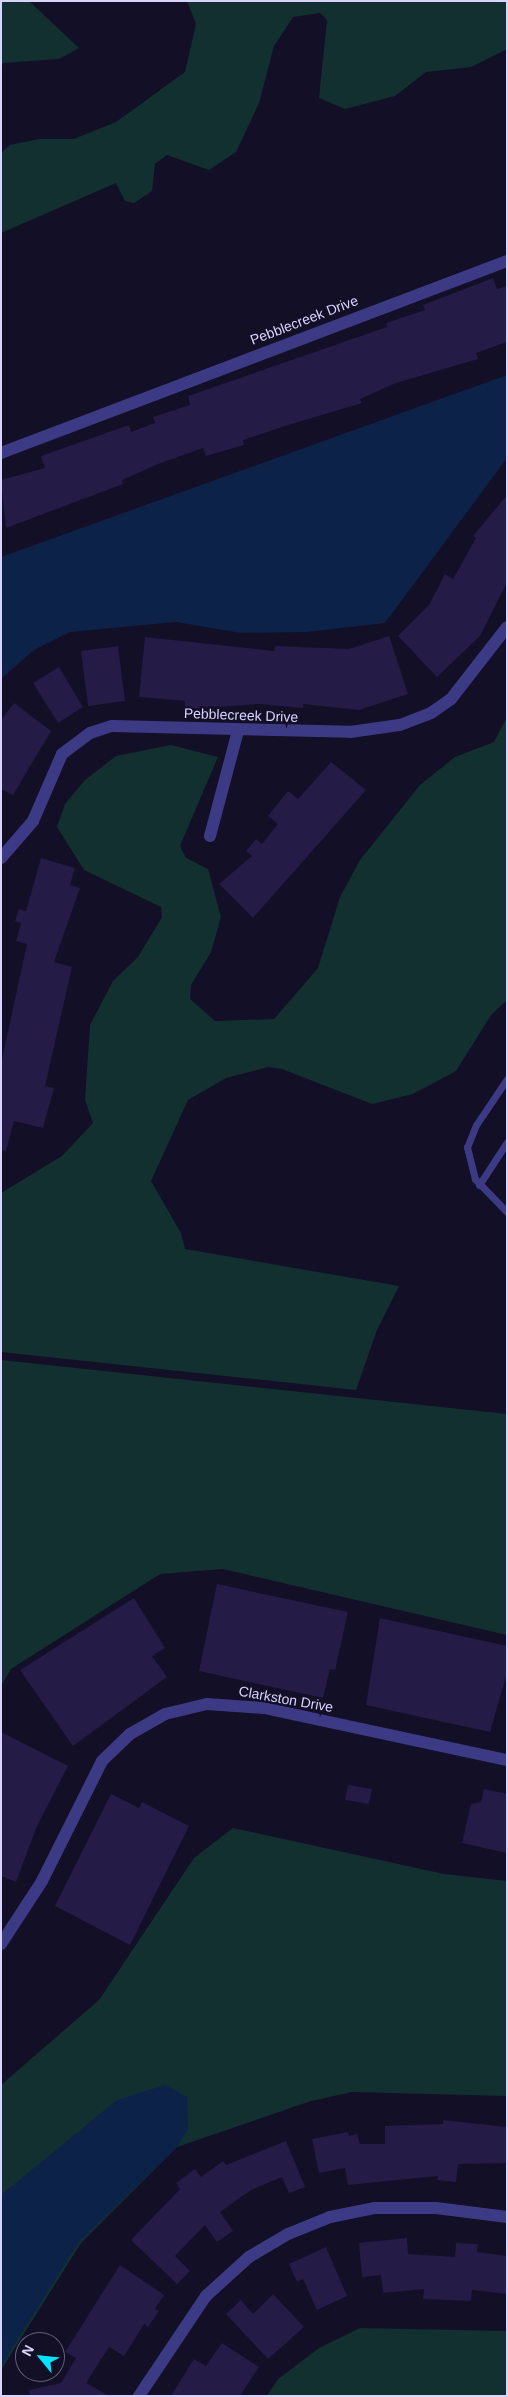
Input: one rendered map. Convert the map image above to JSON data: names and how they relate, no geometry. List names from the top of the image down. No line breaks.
{"streets":{"street":["Pebblecreek Drive","Clarkston Drive"]},"north":"top left"}
